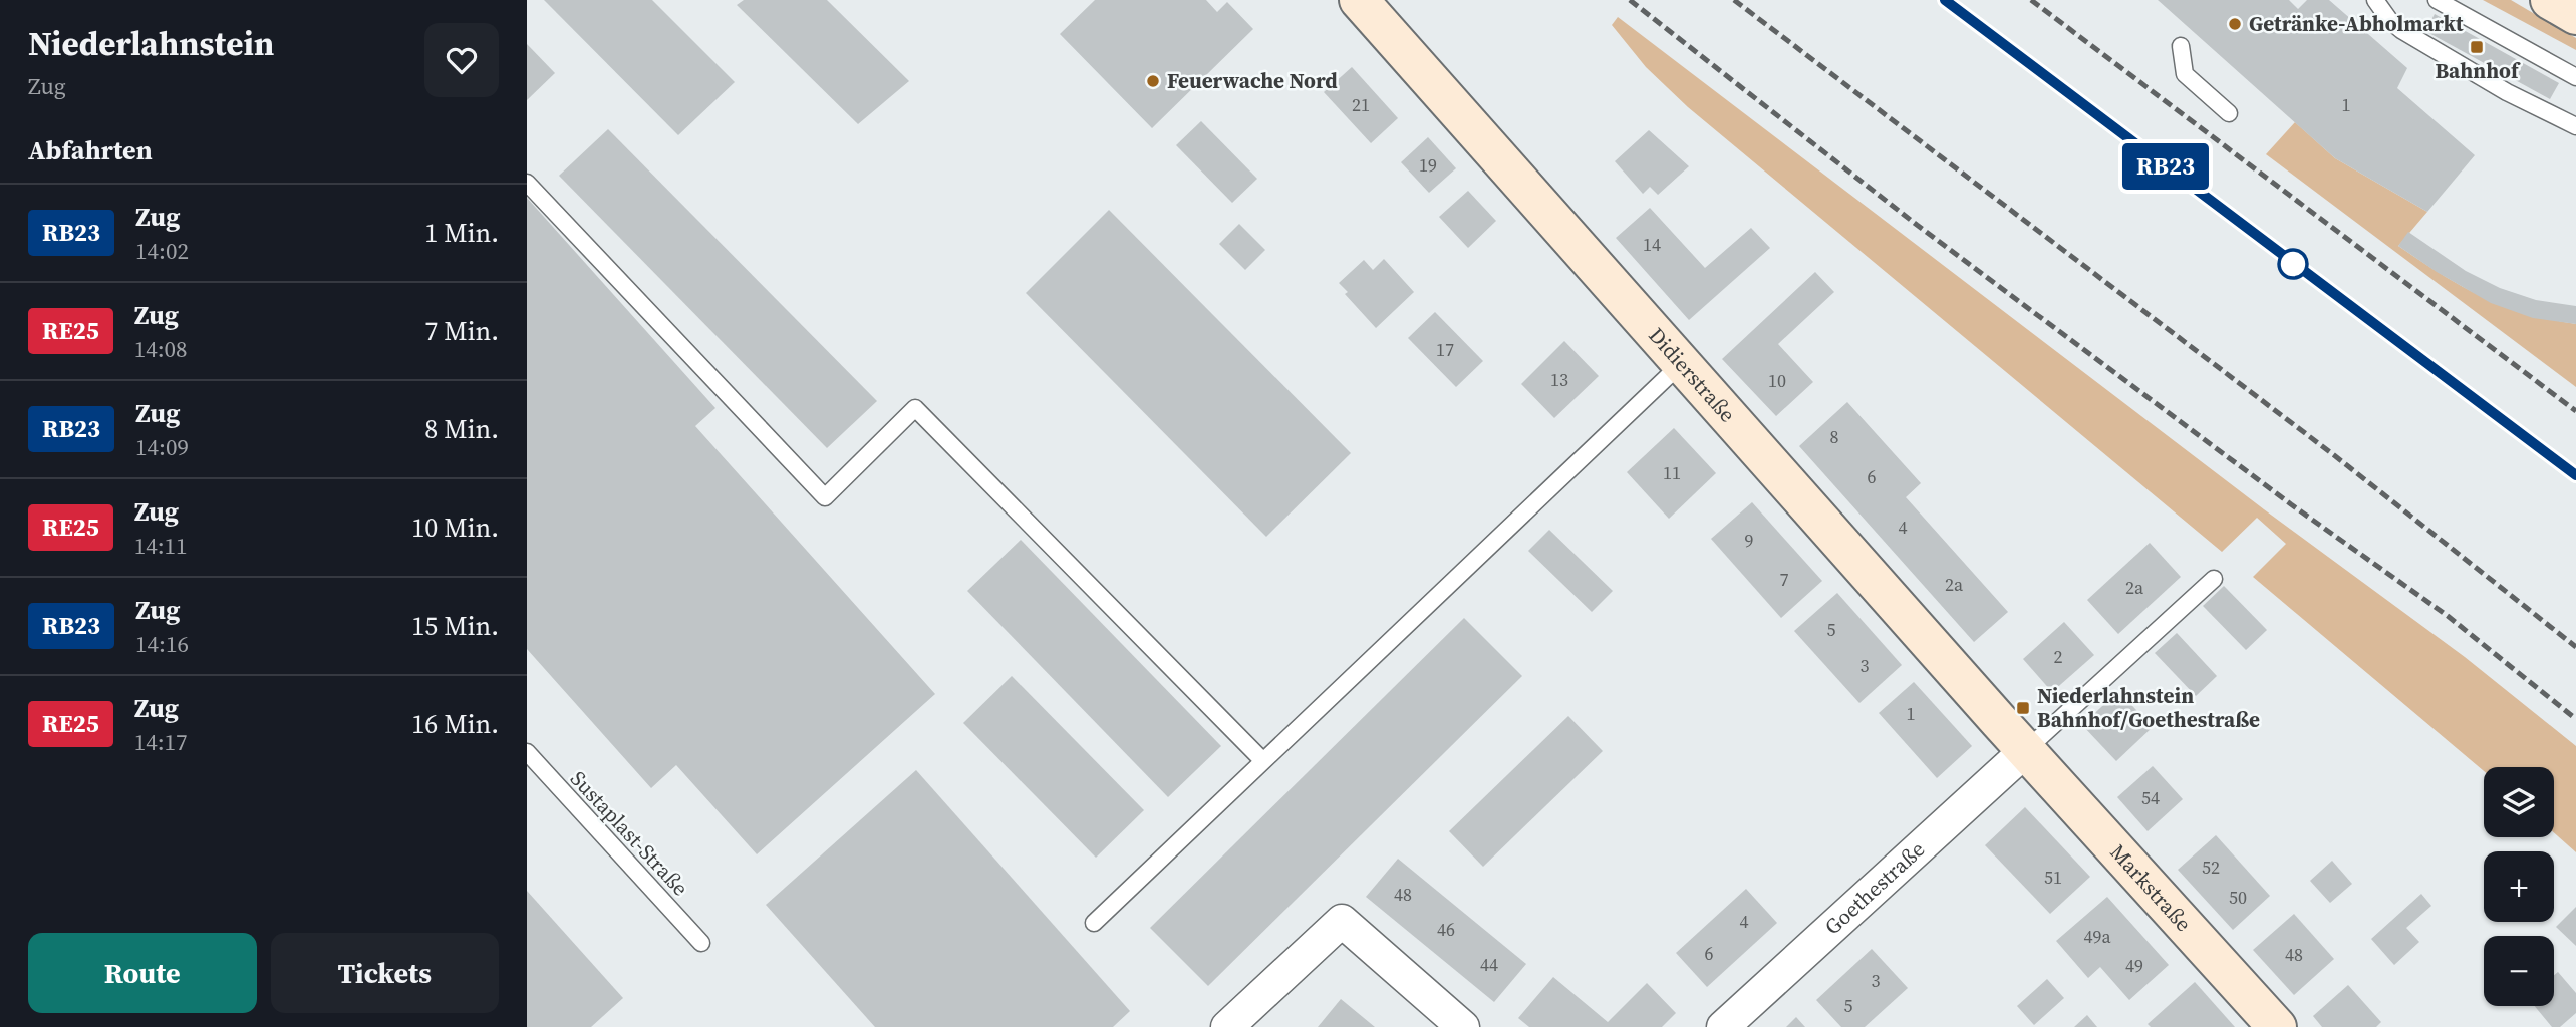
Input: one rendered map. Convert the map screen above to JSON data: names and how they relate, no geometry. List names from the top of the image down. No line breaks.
{"streets":{"street":["Didierstraße","Markstraße","Goethestraße"],"lane":["Sustaplast-Straße"]},"crossings":[["Didierstraße","Markstraße"],["Didierstraße","Goethestraße"],["Markstraße","Goethestraße"]],"places":{"other":["Getränke-Abholmarkt","Feuerwache Nord"],"transit":["Bahnhof","Niederlahnstein Bahnhof/Goethestraße"]},"house_numbers":["21","1","19","14","17","13","10","8","11","6","4","9","7","2a","2a","5","2","3","1","54","52","51","48","50","4","46","49a","6","48","44","49","3","5"],"page":{"heading":[["Niederlahnstein","Zug"],"Abfahrten"],"on_map":"RB23","list":[{"mark":"RB23","name":"Zug","note":"14:02","value":"1 Min."},{"mark":"RE25","name":"Zug","note":"14:08","value":"7 Min."},{"mark":"RB23","name":"Zug","note":"14:09","value":"8 Min."},{"mark":"RE25","name":"Zug","note":"14:11","value":"10 Min."},{"mark":"RB23","name":"Zug","note":"14:16","value":"15 Min."},{"mark":"RE25","name":"Zug","note":"14:17","value":"16 Min."}],"map_buttons":["+","−"],"buttons":["Route","Tickets"]}}
